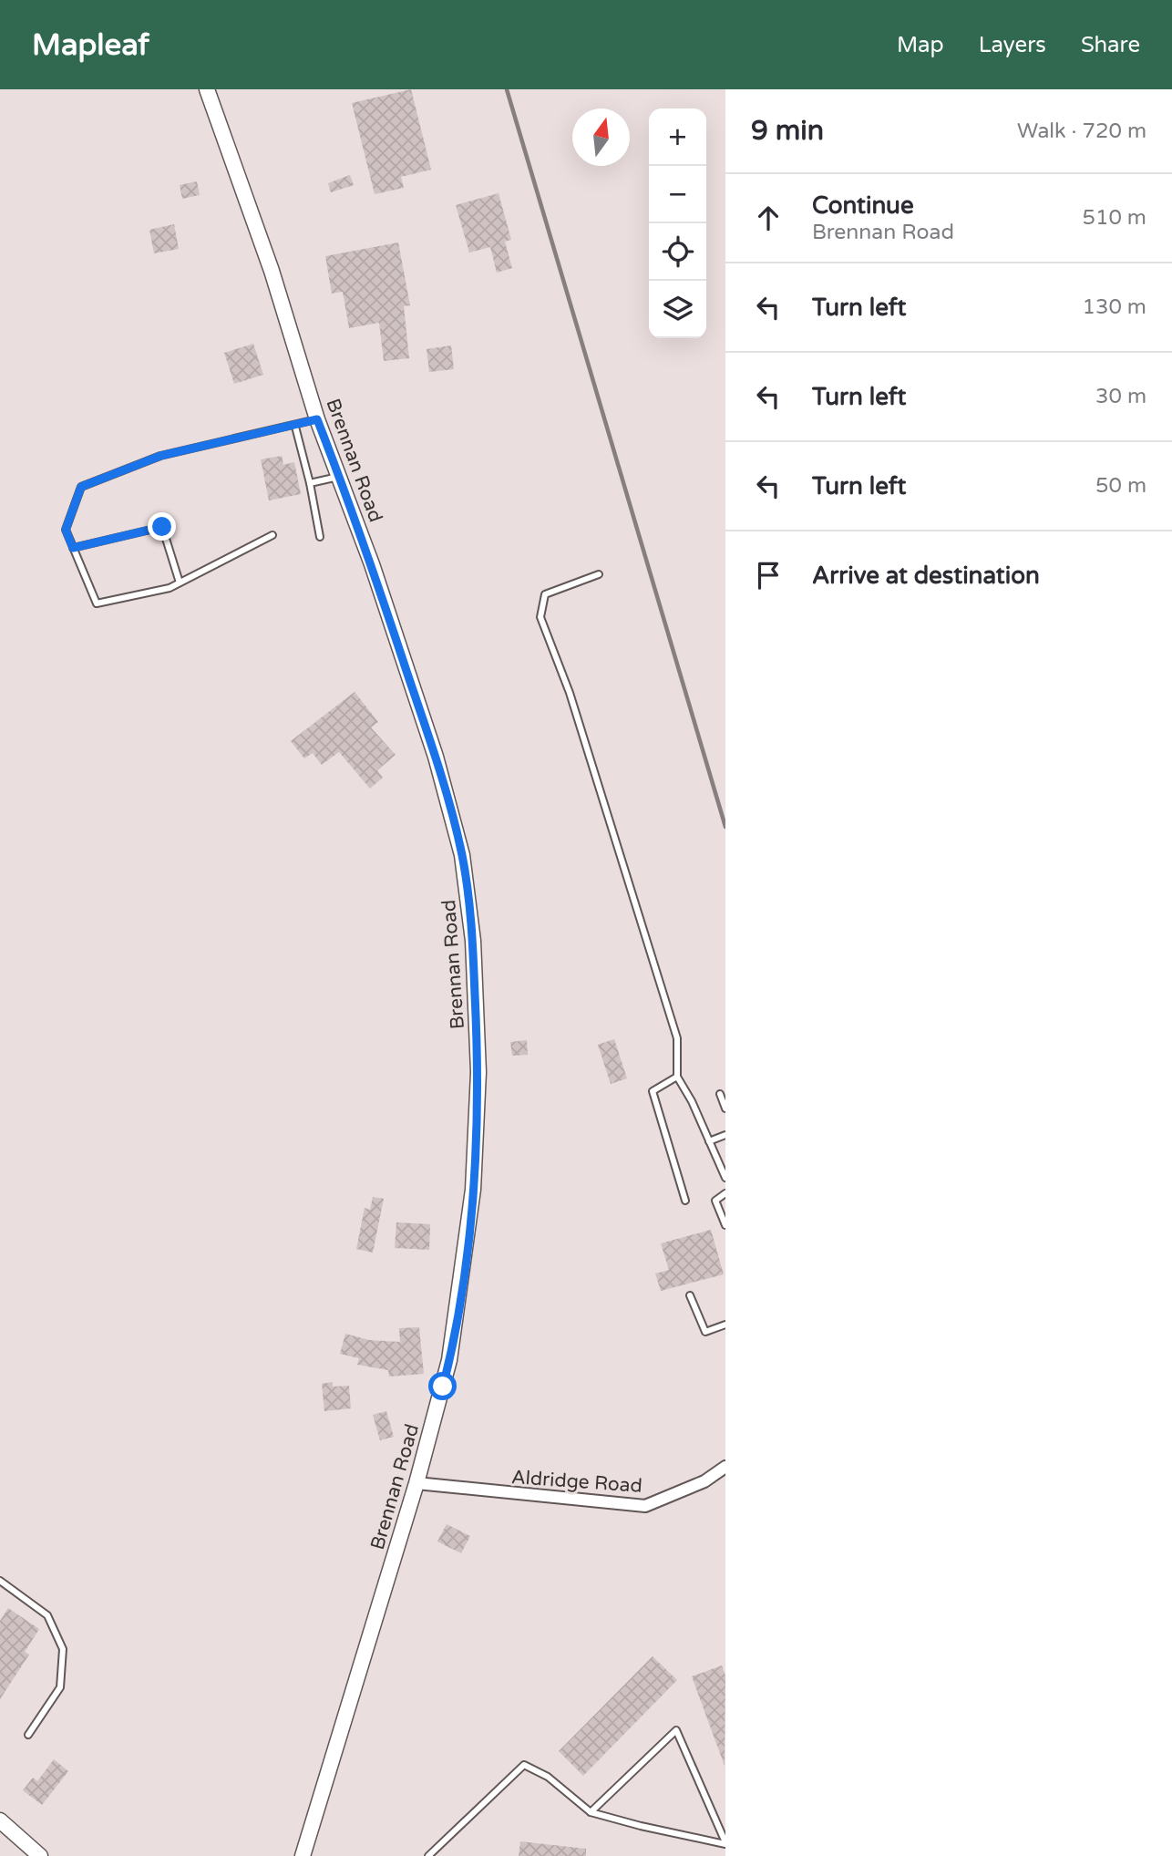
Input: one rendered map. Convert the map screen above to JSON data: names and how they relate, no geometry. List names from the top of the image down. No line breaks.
{"streets":{"street":["Brennan Road","Aldridge Road"]},"crossings":[["Brennan Road","Aldridge Road"]],"north":"top","page":{"header":"Mapleaf","nav":["Map","Layers","Share"],"heading":["9 min","Walk · 720 m"],"map_buttons":["+","−"],"list":[["Continue","Brennan Road","510 m"],["Turn left","130 m"],["Turn left","30 m"],["Turn left","50 m"],"Arrive at destination"]}}
